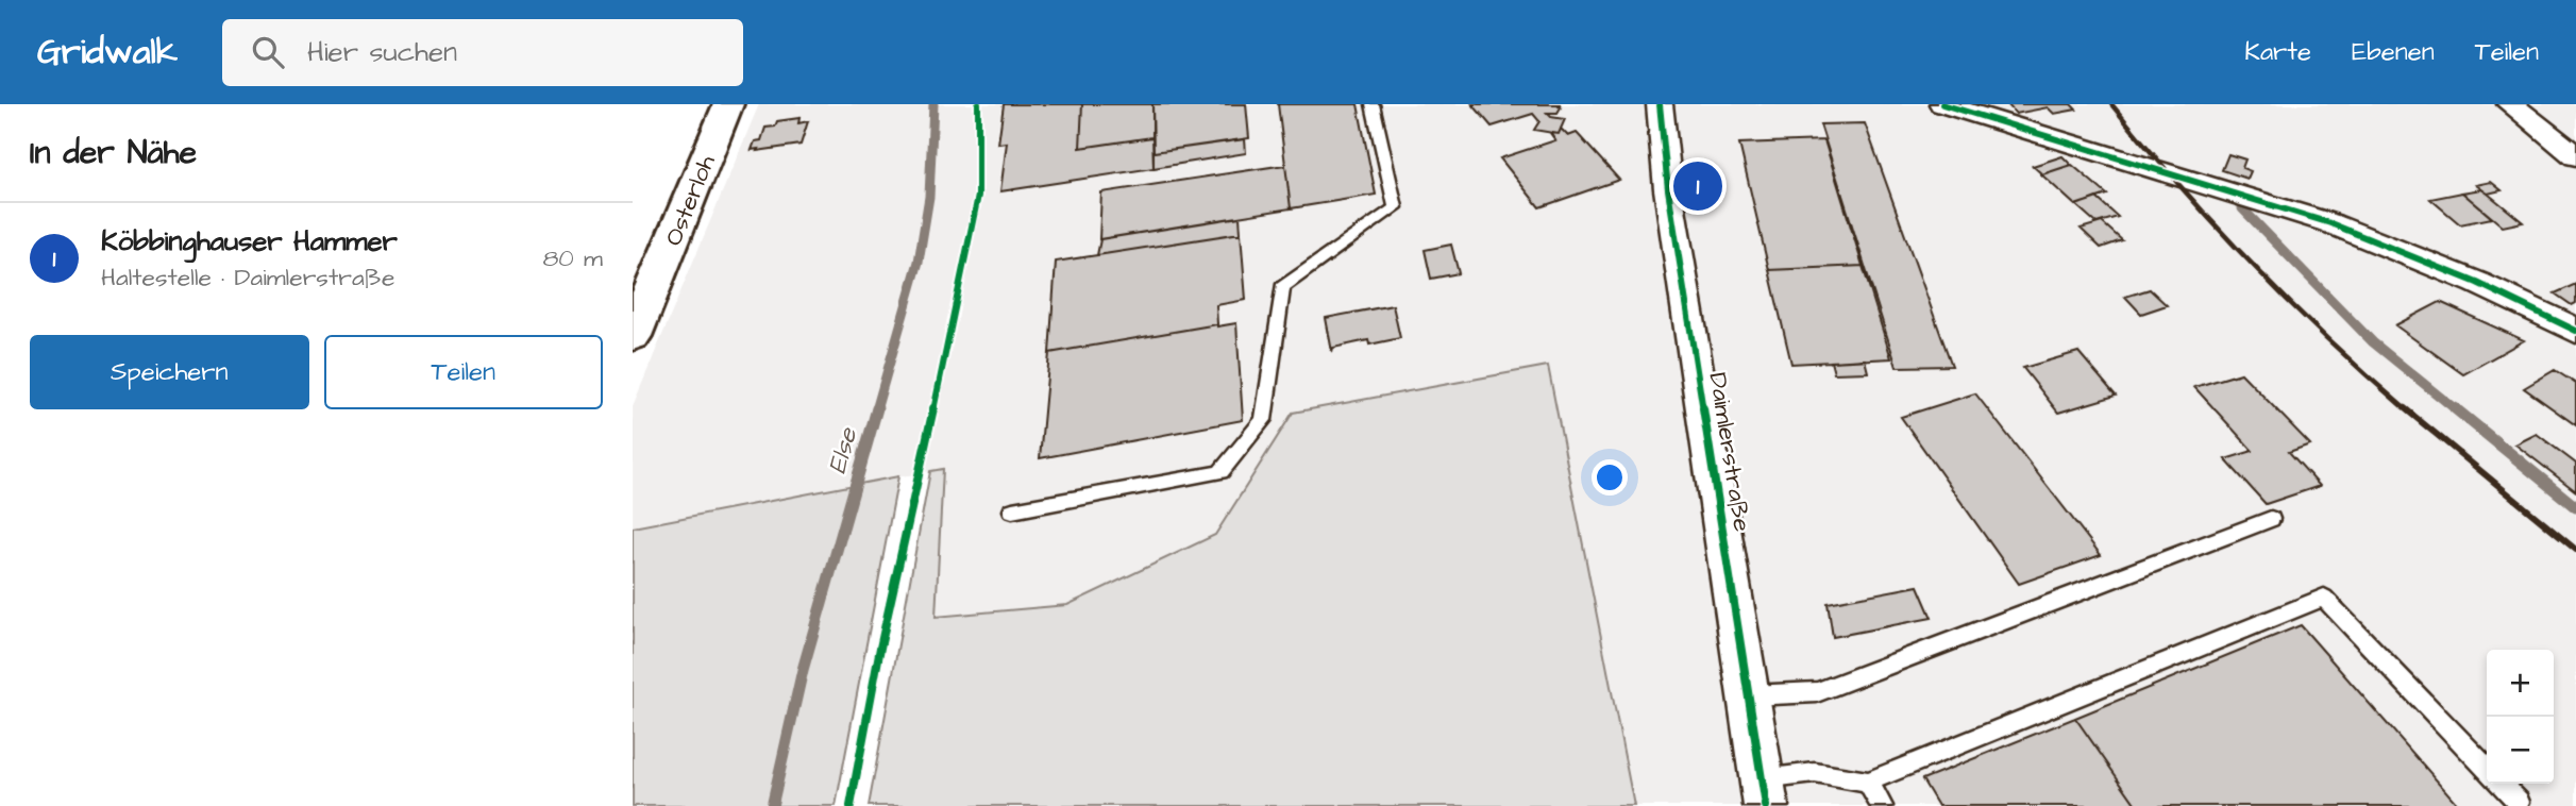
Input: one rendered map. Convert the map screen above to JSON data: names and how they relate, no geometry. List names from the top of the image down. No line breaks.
{"streets":{"main road":["Osterloh"],"street":["Daimlerstraße"]},"water":["Else"],"page":{"header":"Gridwalk","search":"Hier suchen","nav":["Karte","Ebenen","Teilen"],"heading":"In der Nähe","pins":"1","list":[{"mark":"1","name":"Köbbinghauser Hammer","note":"Haltestelle · Daimlerstraße","value":"80 m"}],"buttons":["Speichern","Teilen"],"map_buttons":["+","−"]}}
